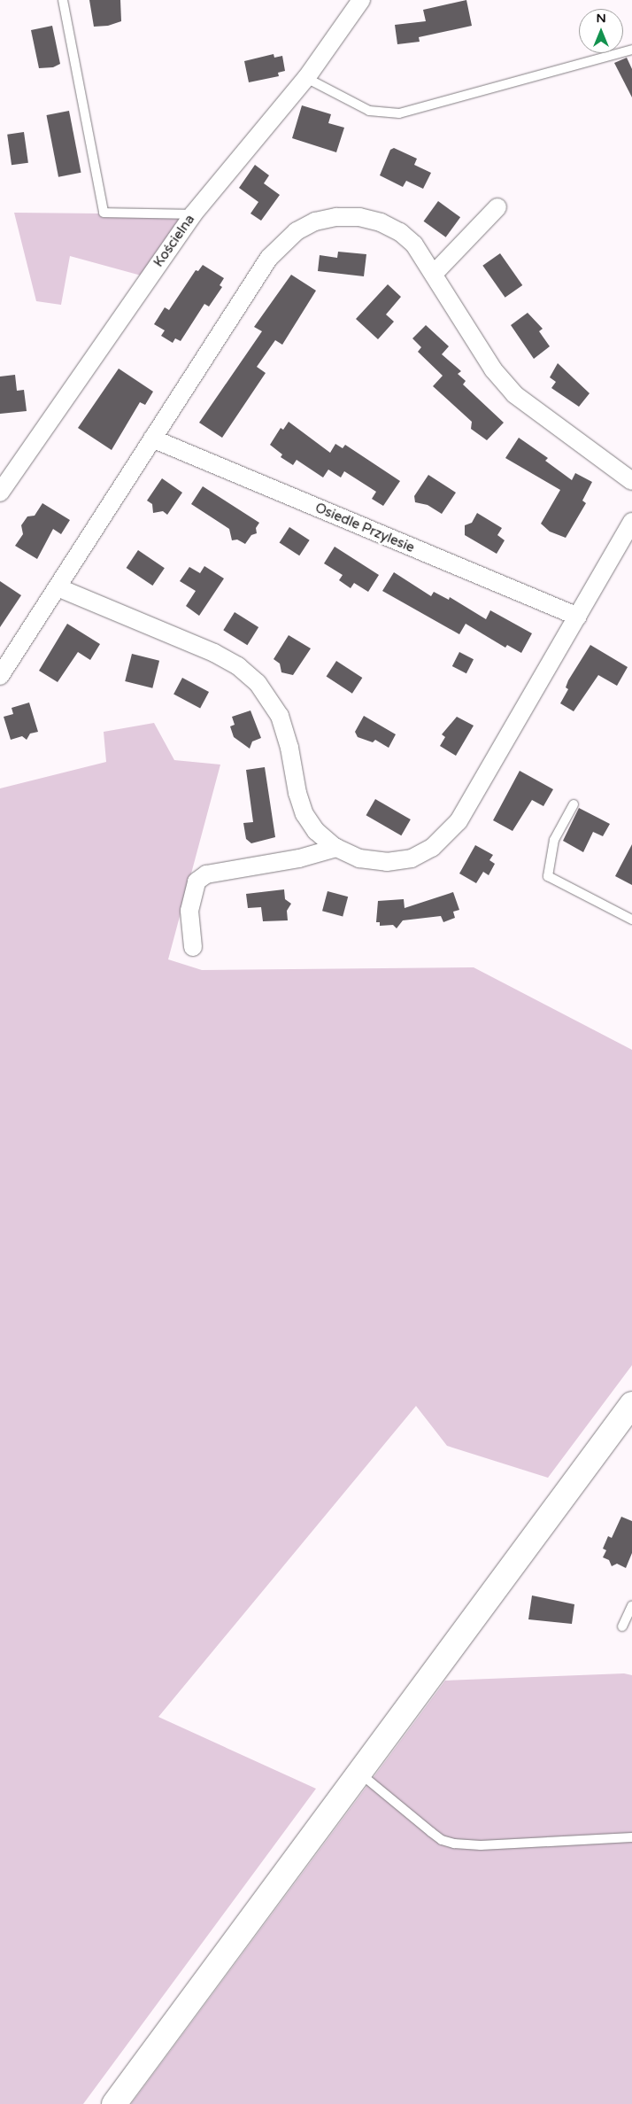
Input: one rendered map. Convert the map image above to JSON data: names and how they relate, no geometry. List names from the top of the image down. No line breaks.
{"streets":{"street":["Kościelna","Osiedle Przylesie"]},"north":"top"}
